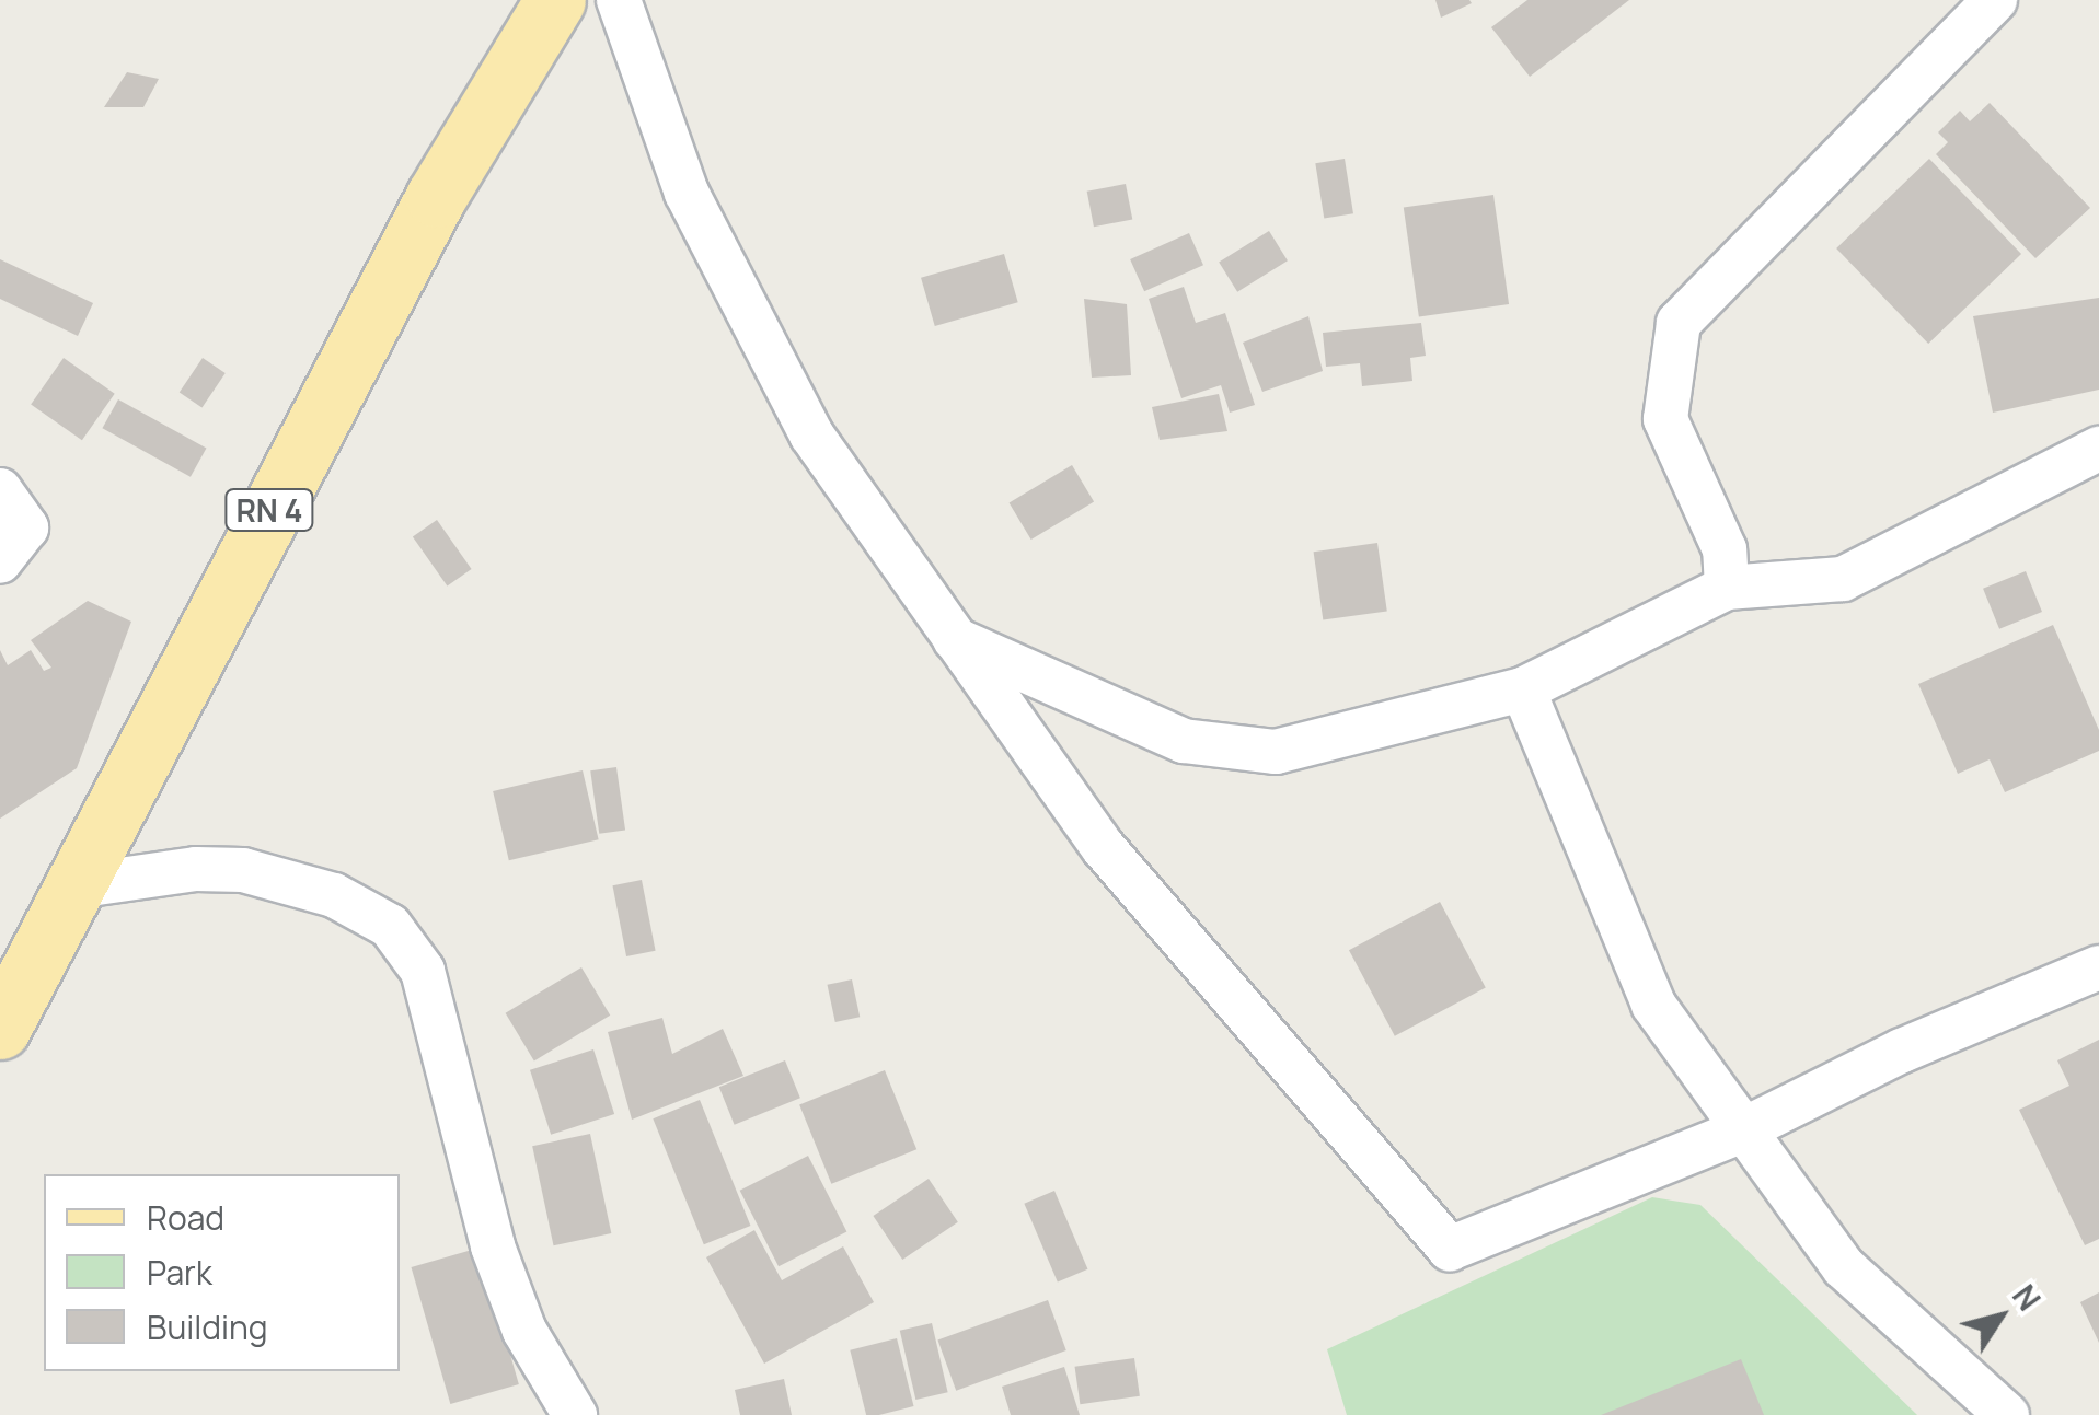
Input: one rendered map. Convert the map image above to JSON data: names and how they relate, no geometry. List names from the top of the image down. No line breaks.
{"streets":{"main road":["RN 4"]},"legend":["Road","Park","Building"],"north":"top right"}
